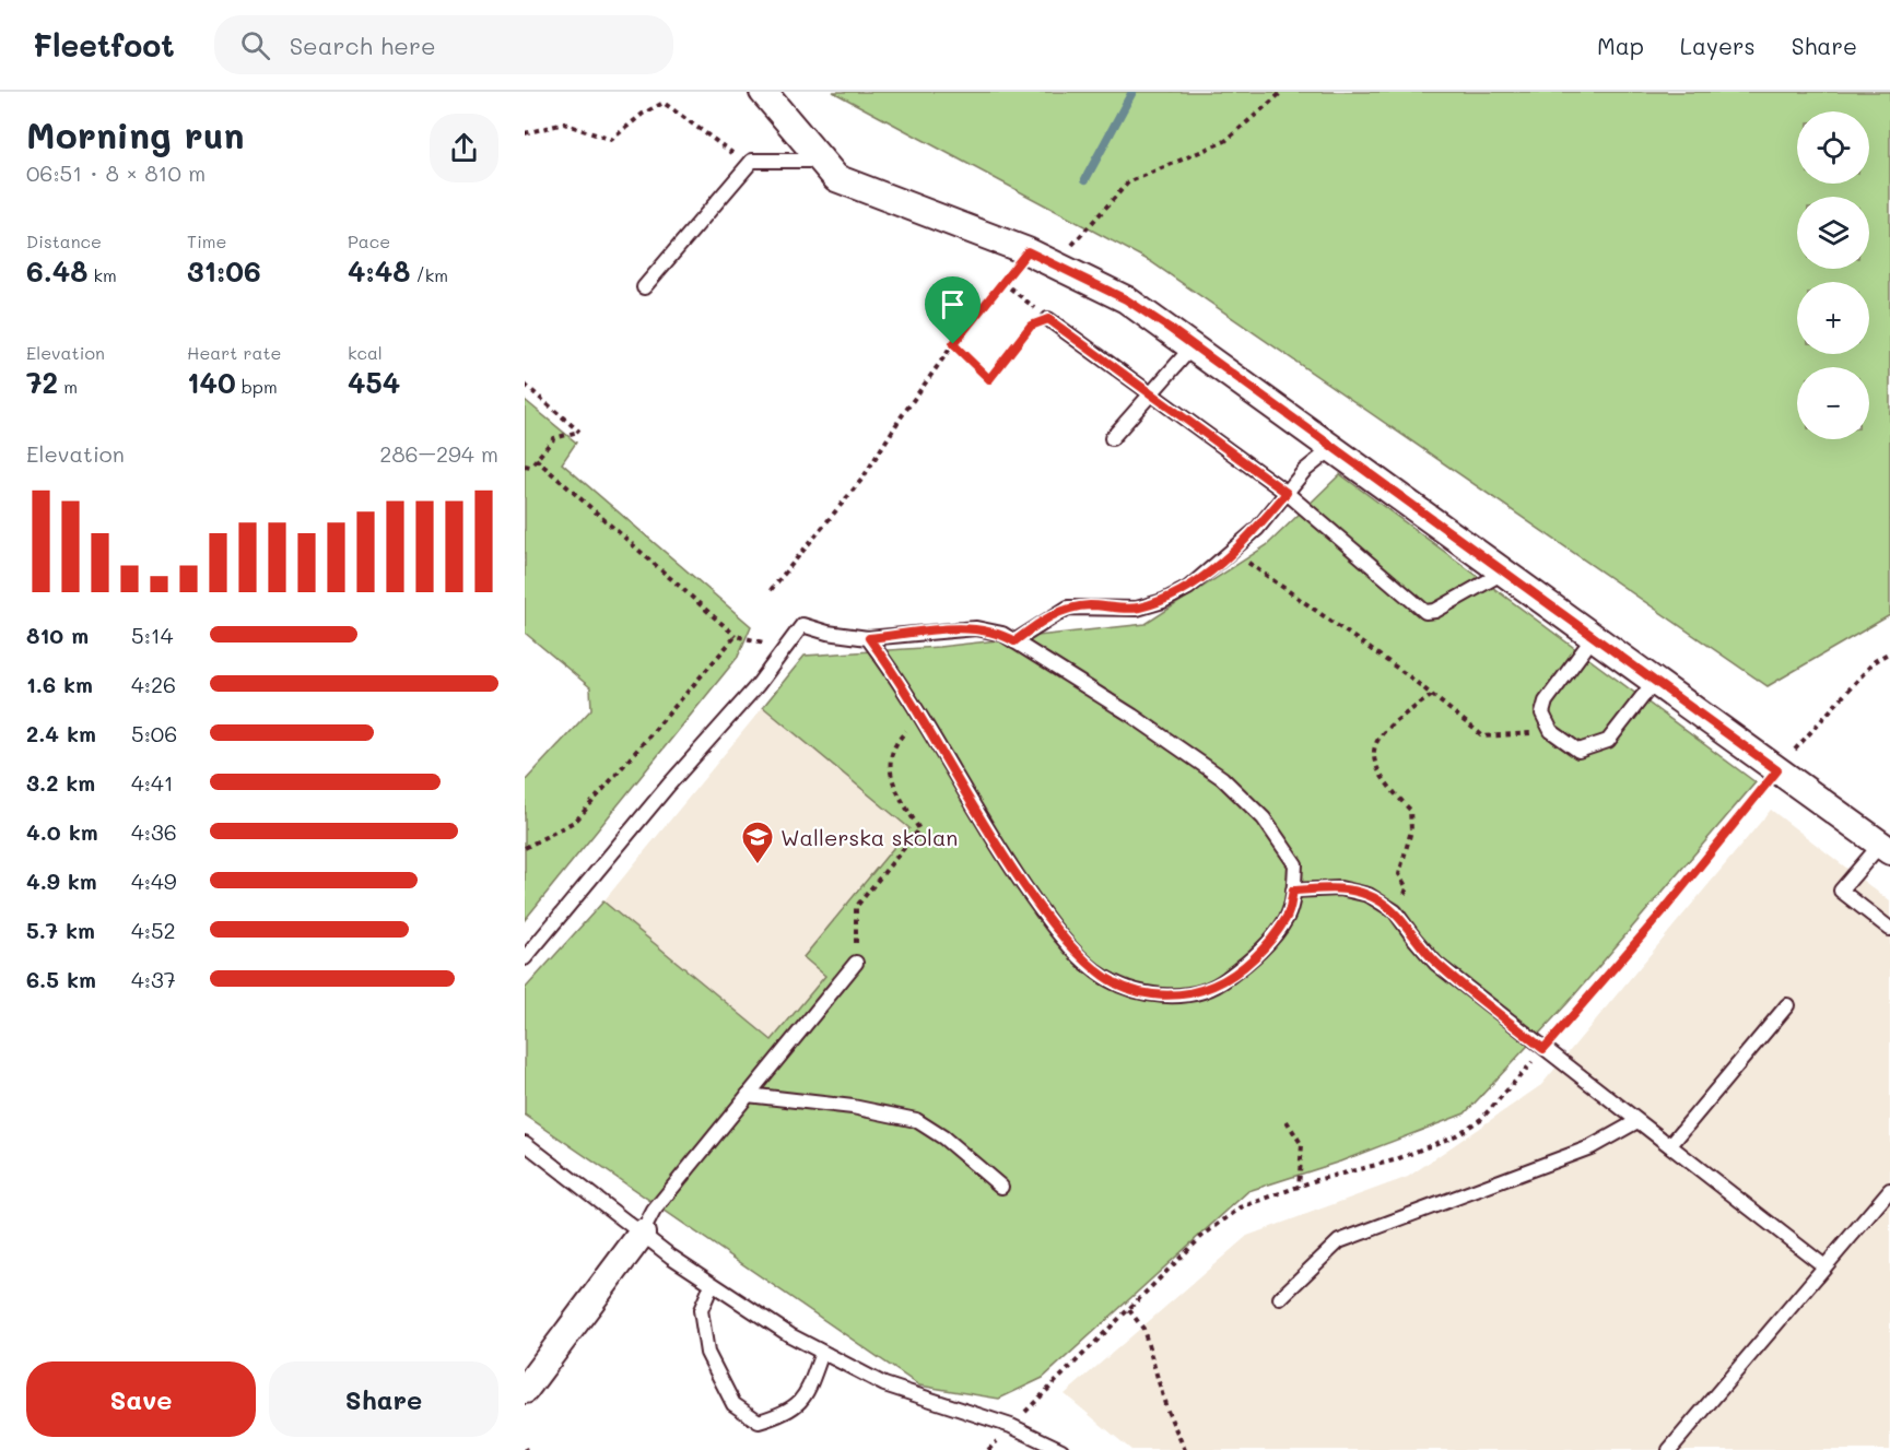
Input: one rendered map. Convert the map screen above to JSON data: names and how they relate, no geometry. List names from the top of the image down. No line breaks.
{"places":{"school or university":["Wallerska skolan"]},"page":{"header":"Fleetfoot","search":"Search here","nav":["Map","Layers","Share"],"heading":["Morning run","06:51 · 8 × 810 m"],"map_buttons":["+","−"],"stats":[["Distance","6.48 km"],["Time","31:06"],["Pace","4:48 /km"],["Elevation","72 m"],["Heart rate","140 bpm"],["kcal","454"]],"chart":["Elevation","286–294 m"],"list":[{"name":"810 m","note":"5:14"},{"name":"1.6 km","note":"4:26"},{"name":"2.4 km","note":"5:06"},{"name":"3.2 km","note":"4:41"},{"name":"4.0 km","note":"4:36"},{"name":"4.9 km","note":"4:49"},{"name":"5.7 km","note":"4:52"},{"name":"6.5 km","note":"4:37"}],"buttons":["Save","Share"]}}
